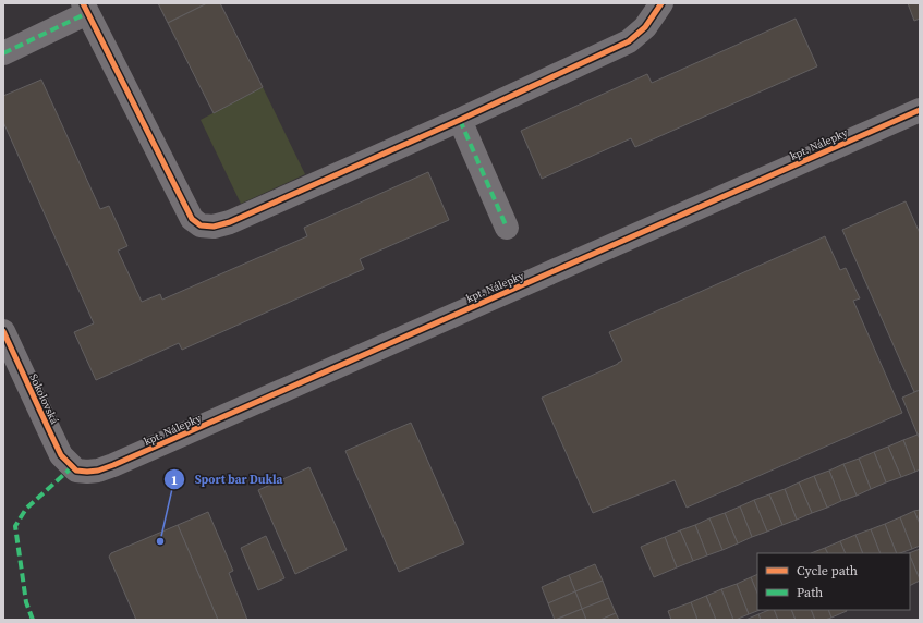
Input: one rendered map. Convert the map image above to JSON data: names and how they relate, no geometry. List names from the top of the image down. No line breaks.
{"streets":{"street":["kpt. Nálepky","Sokolovská"]},"crossings":[["kpt. Nálepky","Sokolovská"]],"places":["Sport bar Dukla"],"legend":["Cycle path","Path"]}
